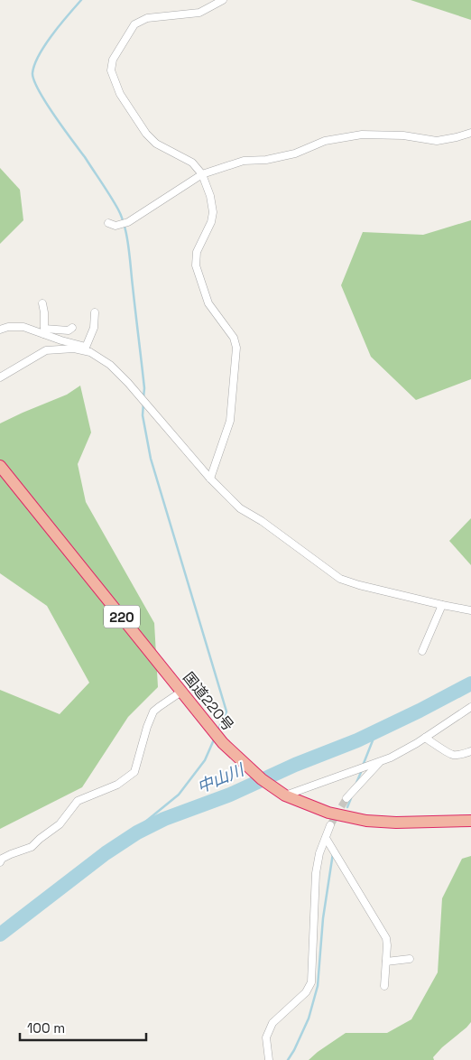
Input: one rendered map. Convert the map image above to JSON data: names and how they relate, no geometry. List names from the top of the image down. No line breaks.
{"streets":{"highway":["220","国道220号"]},"water":["中山川"],"scale_bar":"100 m"}
